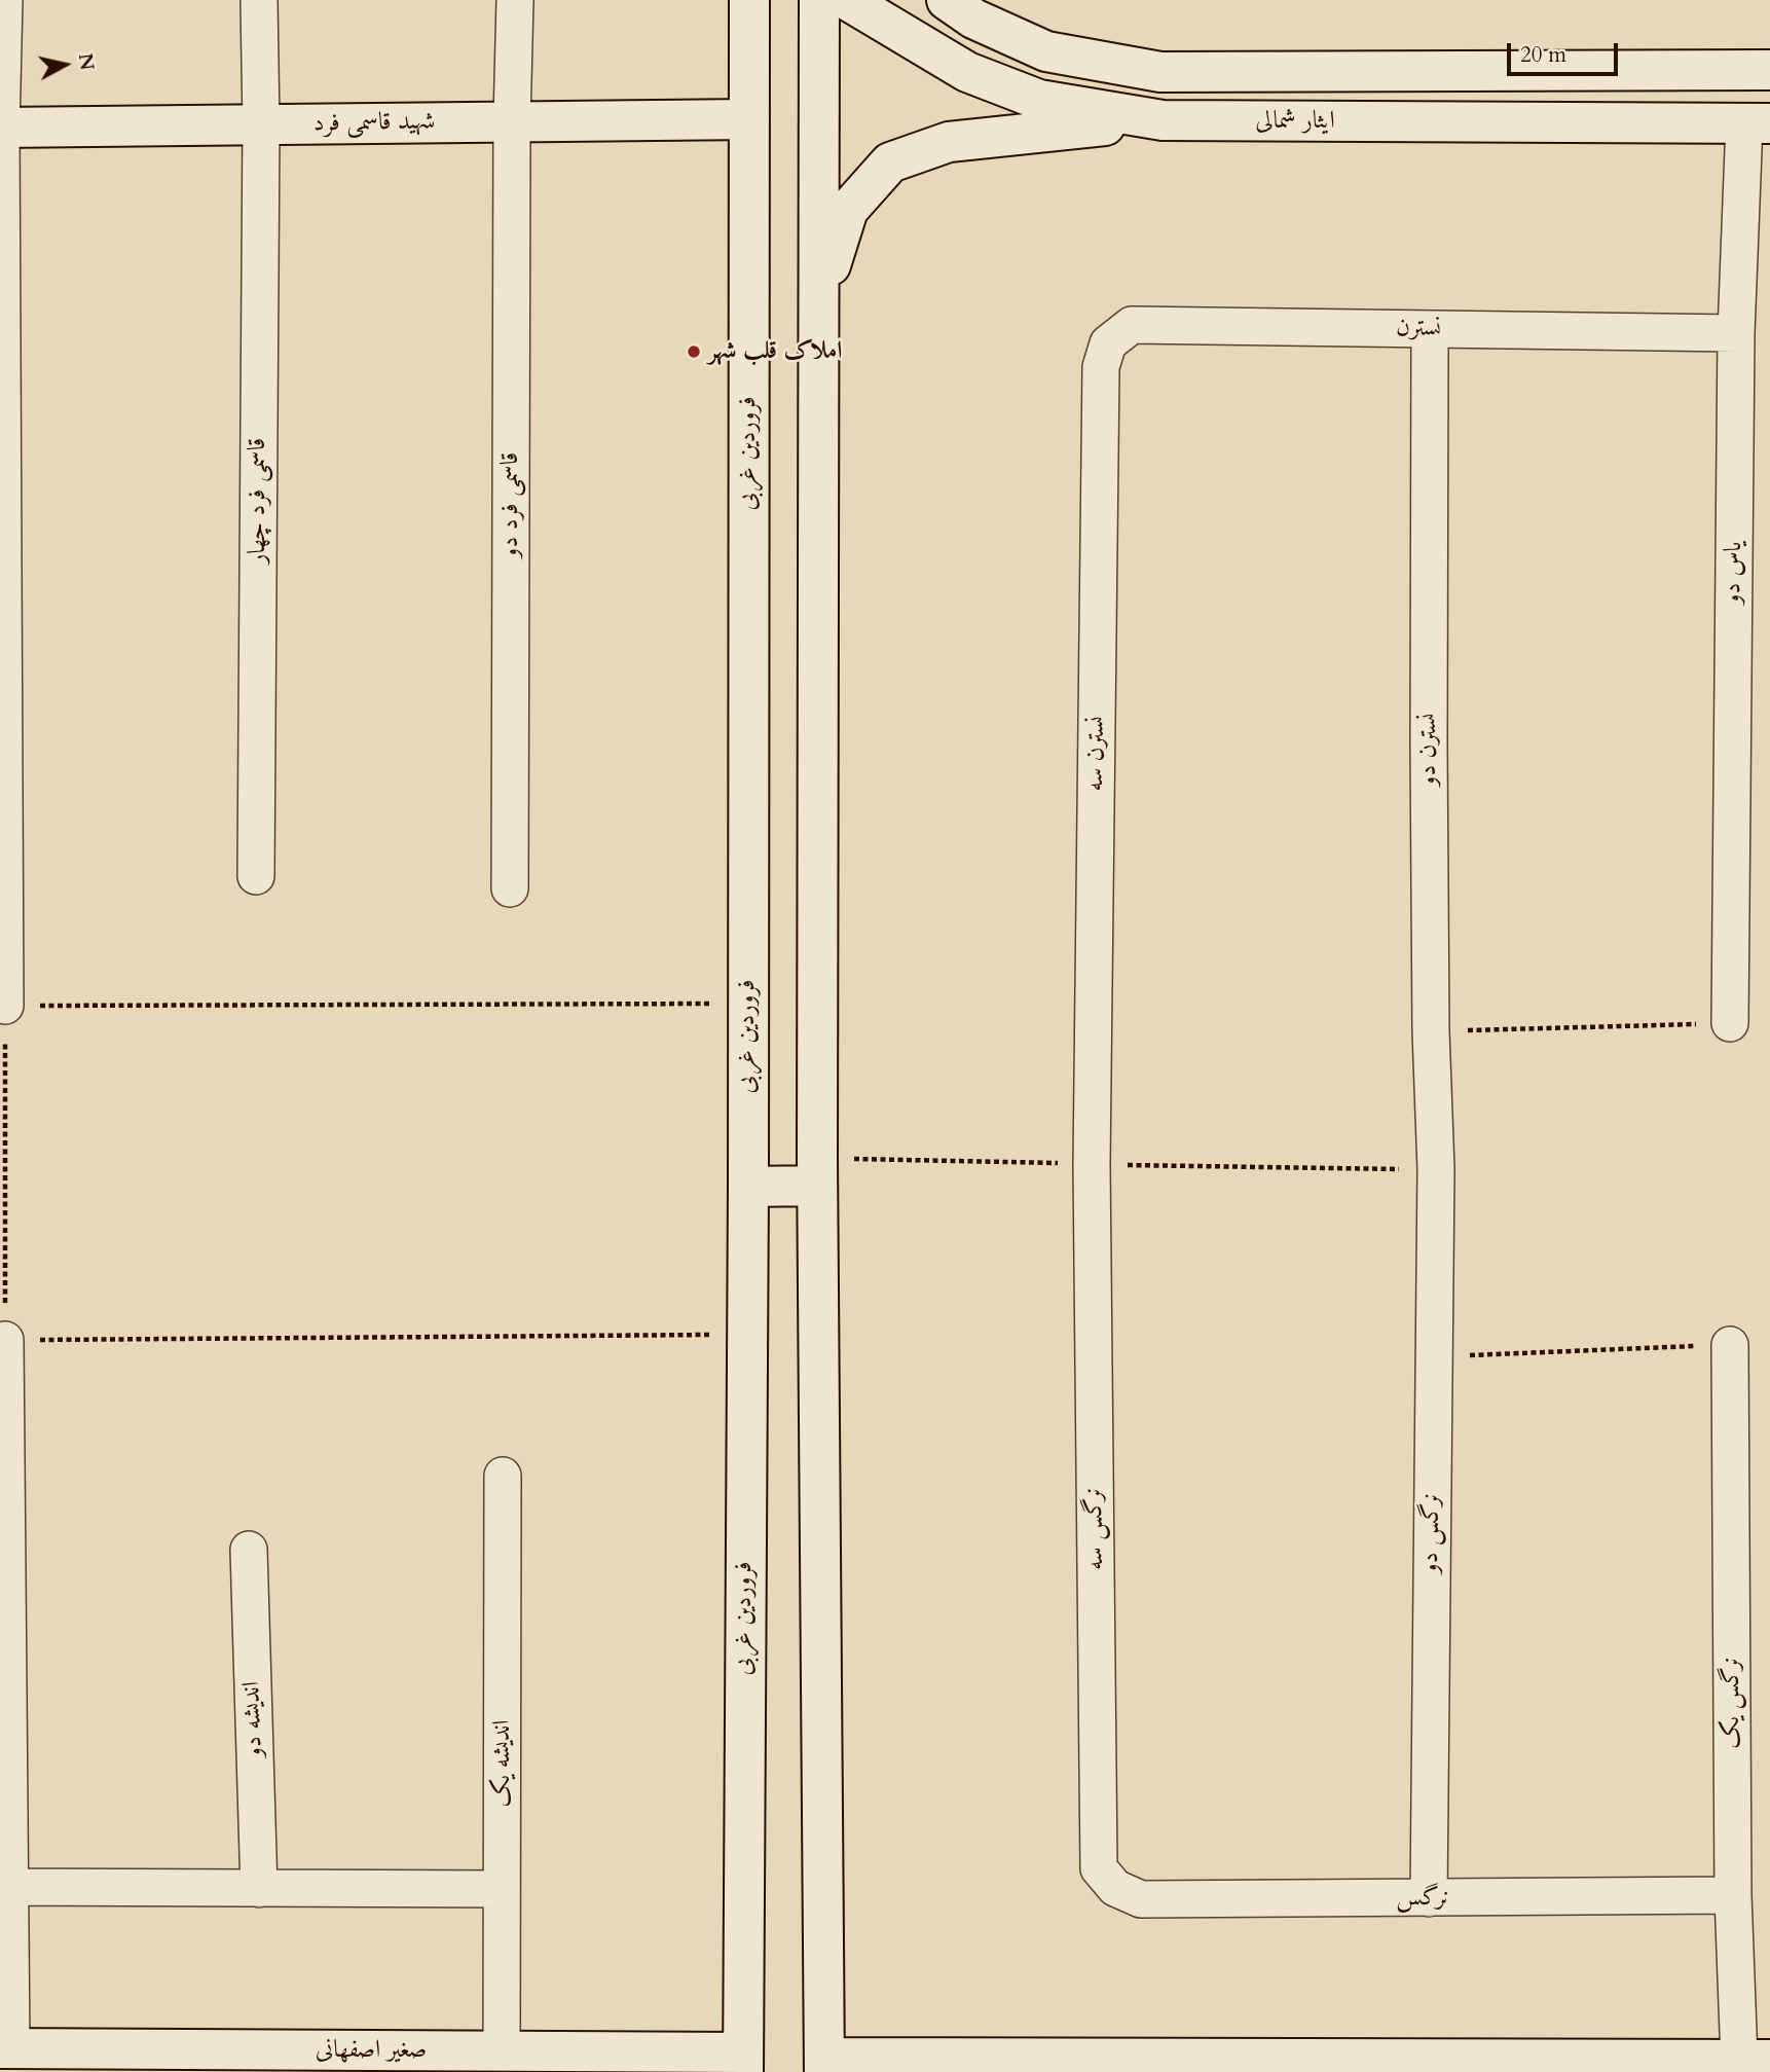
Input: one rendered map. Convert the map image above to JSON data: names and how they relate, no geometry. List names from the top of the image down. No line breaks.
{"streets":{"main road":["ایثار شمالی","شهید قاسمی فرد","فروردین غربی","صغیر اصفهانی"],"street":["نسترن","قاسمی فرد چهار","قاسمی فرد دو","یاس دو","نسترن دو","نسترن سه","نرگس سه","نرگس دو","نرگس یک","اندیشه دو","اندیشه یک","نرگس"]},"crossings":[["ایثار شمالی","یاس دو"],["شهید قاسمی فرد","فروردین غربی"],["شهید قاسمی فرد","قاسمی فرد چهار"],["شهید قاسمی فرد","قاسمی فرد دو"],["نسترن","یاس دو"],["نسترن","نسترن دو"],["نسترن","نسترن سه"],["فروردین غربی","صغیر اصفهانی"],["نسترن دو","نرگس دو"],["نسترن سه","نرگس سه"],["نرگس سه","نرگس"],["نرگس دو","نرگس"],["نرگس یک","نرگس"],["اندیشه یک","صغیر اصفهانی"]],"places":["املاک قلب شهر"],"scale_bar":"20 m","north":"right"}
